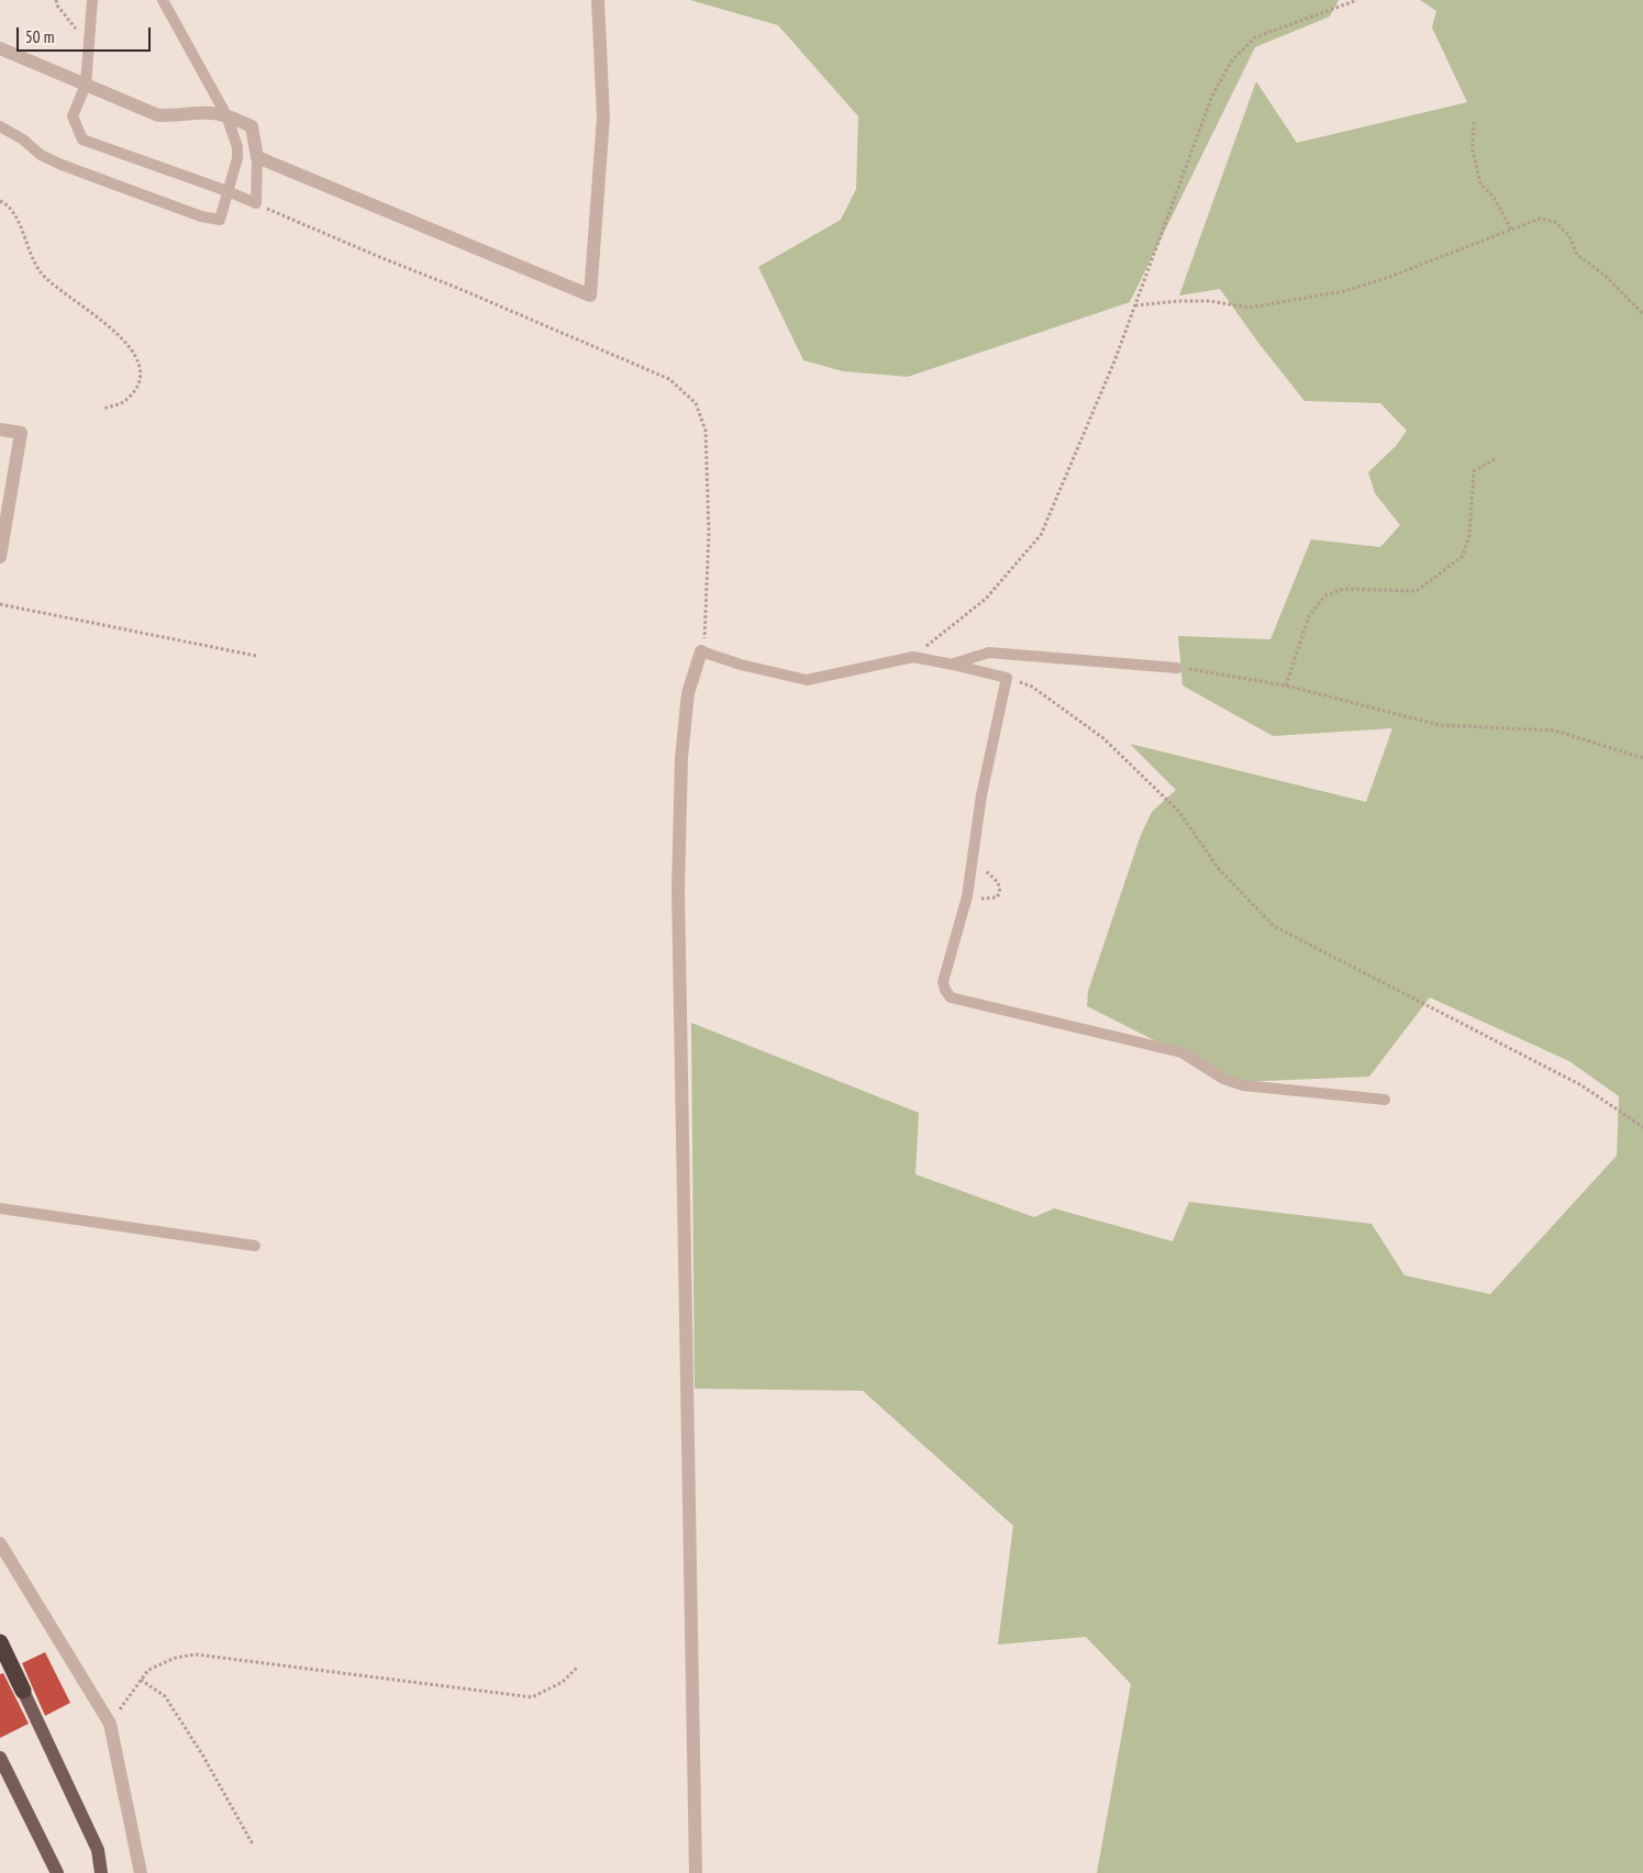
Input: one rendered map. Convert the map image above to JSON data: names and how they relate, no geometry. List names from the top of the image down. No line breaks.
{"scale_bar":"50 m"}
